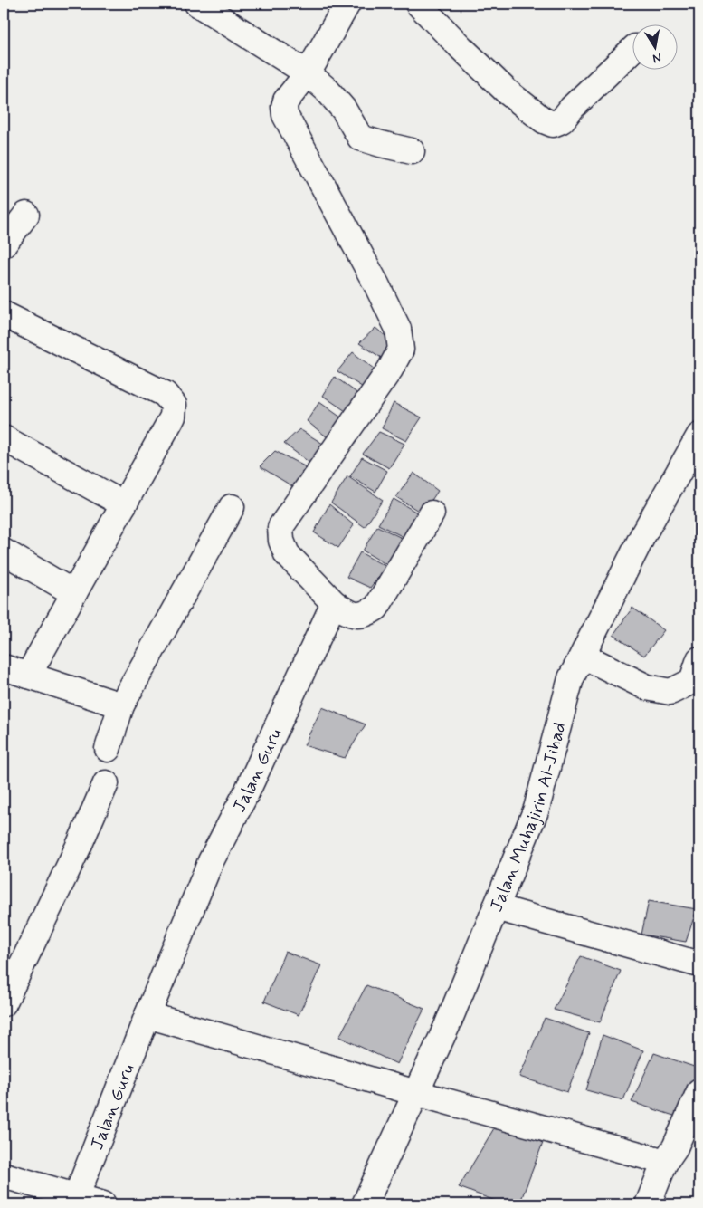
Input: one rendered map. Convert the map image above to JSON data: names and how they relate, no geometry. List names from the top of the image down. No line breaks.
{"streets":{"street":["Jalan Guru","Jalan Muhajirin Al-Jihad"]},"north":"bottom"}
